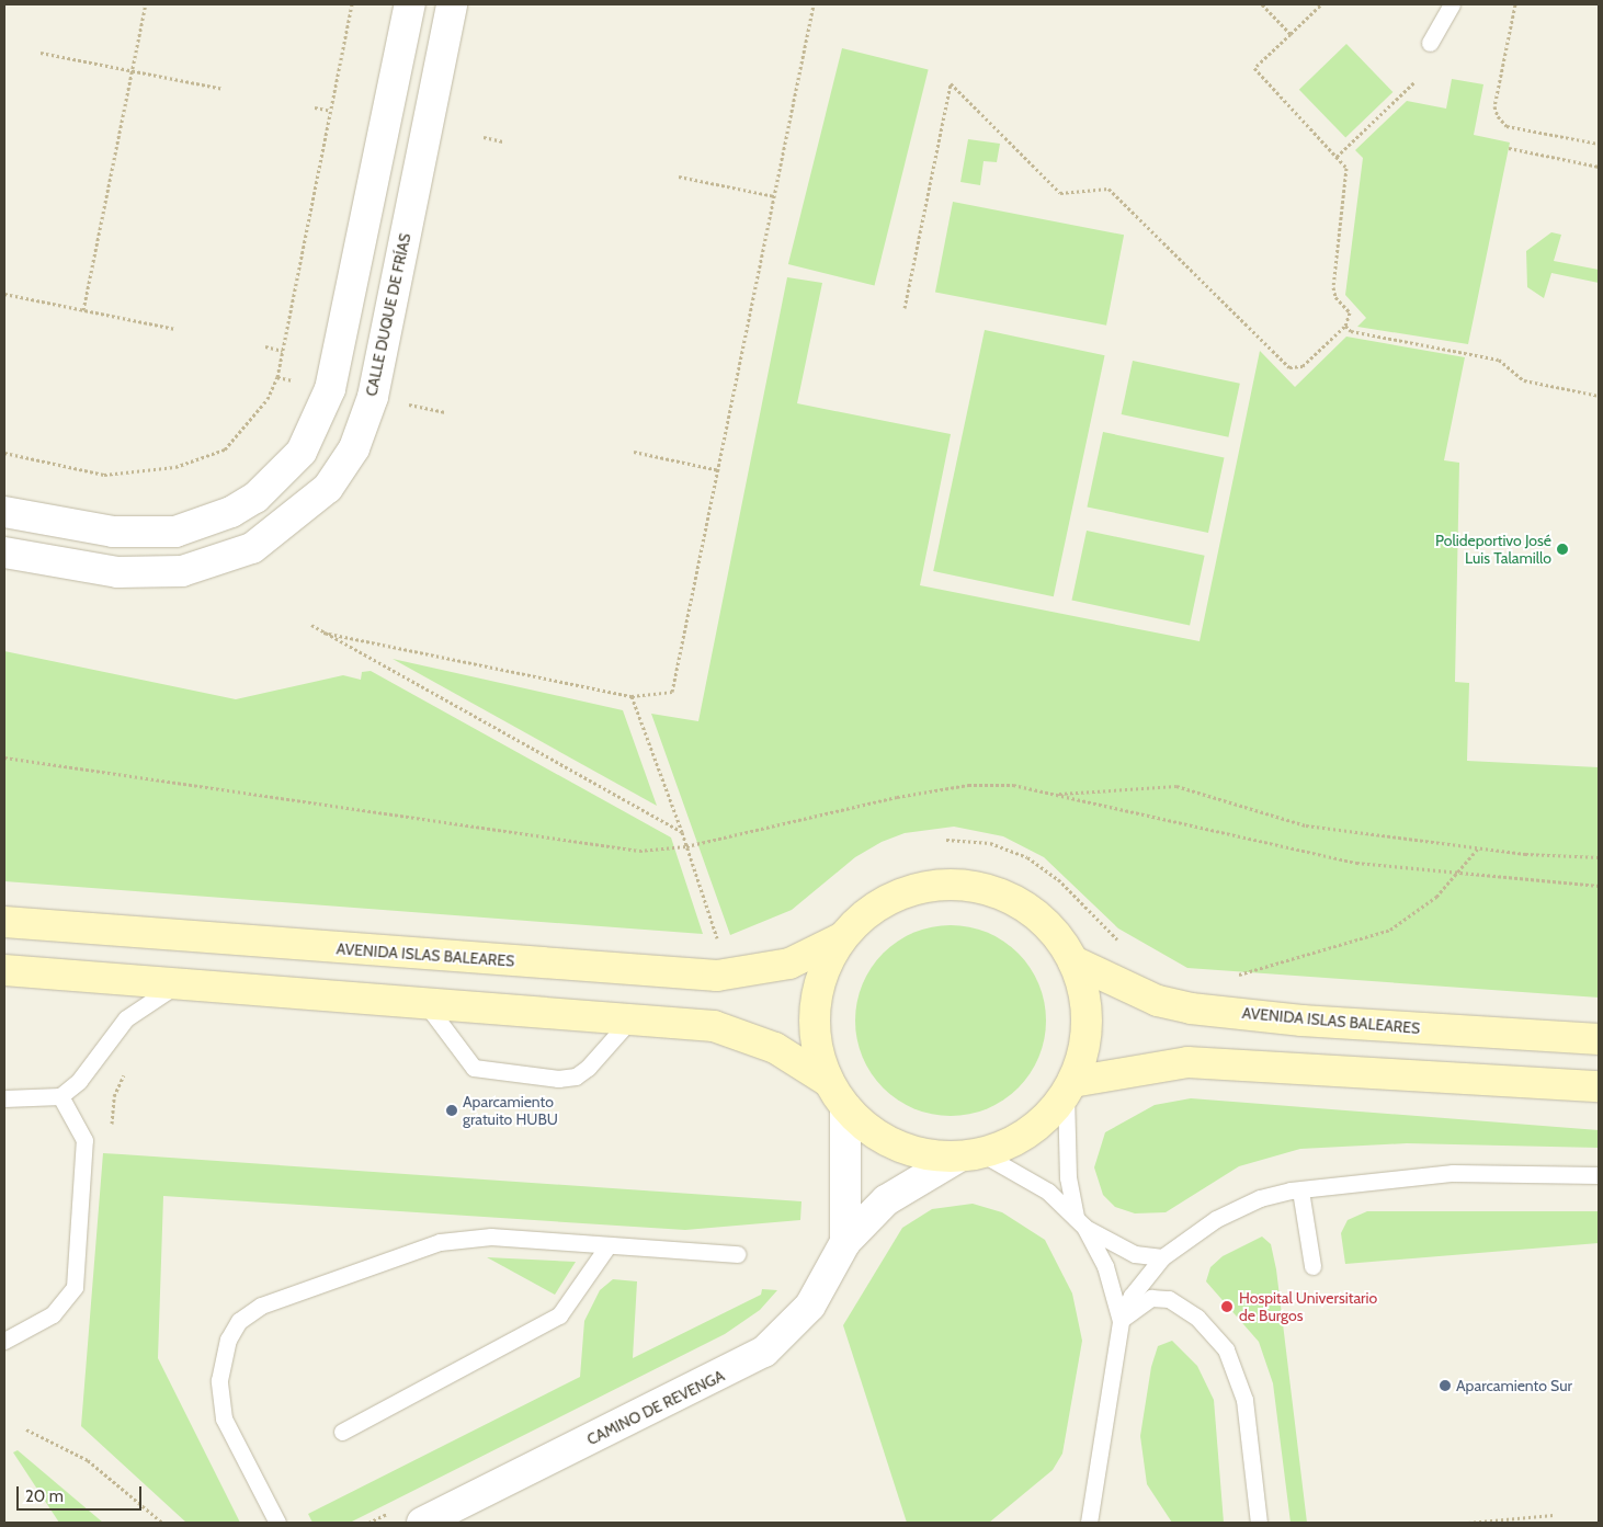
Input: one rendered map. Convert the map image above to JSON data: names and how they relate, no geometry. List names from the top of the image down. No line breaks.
{"streets":{"main road":["AVENIDA ISLAS BALEARES"],"street":["CALLE DUQUE DE FRÍAS","CAMINO DE REVENGA"]},"places":["Polideportivo José Luis Talamillo","Aparcamiento gratuito HUBU","Hospital Universitario de Burgos","Aparcamiento Sur"],"scale_bar":"20 m"}
